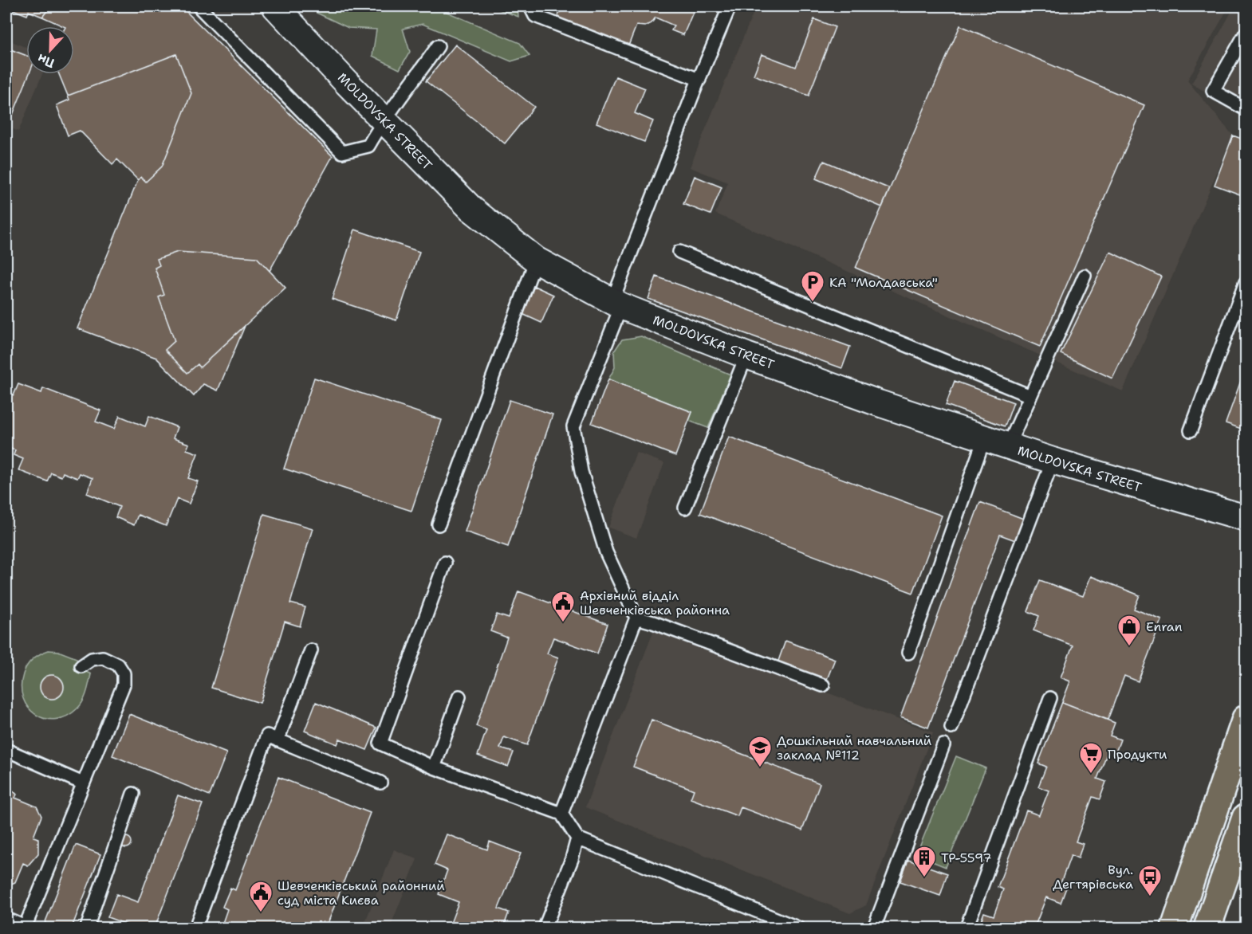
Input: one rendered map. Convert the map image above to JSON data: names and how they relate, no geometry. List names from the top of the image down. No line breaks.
{"streets":{"street":["MOLDOVSKA STREET"]},"places":{"parking":["КА \"Молдавська\""],"public building":["Архівний відділ Шевченківська районна","Шевченківський районний суд міста Києва"],"shop":["Enran"],"school or university":["Дошкільний навчальний заклад №112"],"supermarket":["Продукти"],"building":["ТР-5597"],"bus stop":["Вул. Дегтярівська"]},"north":"bottom"}
